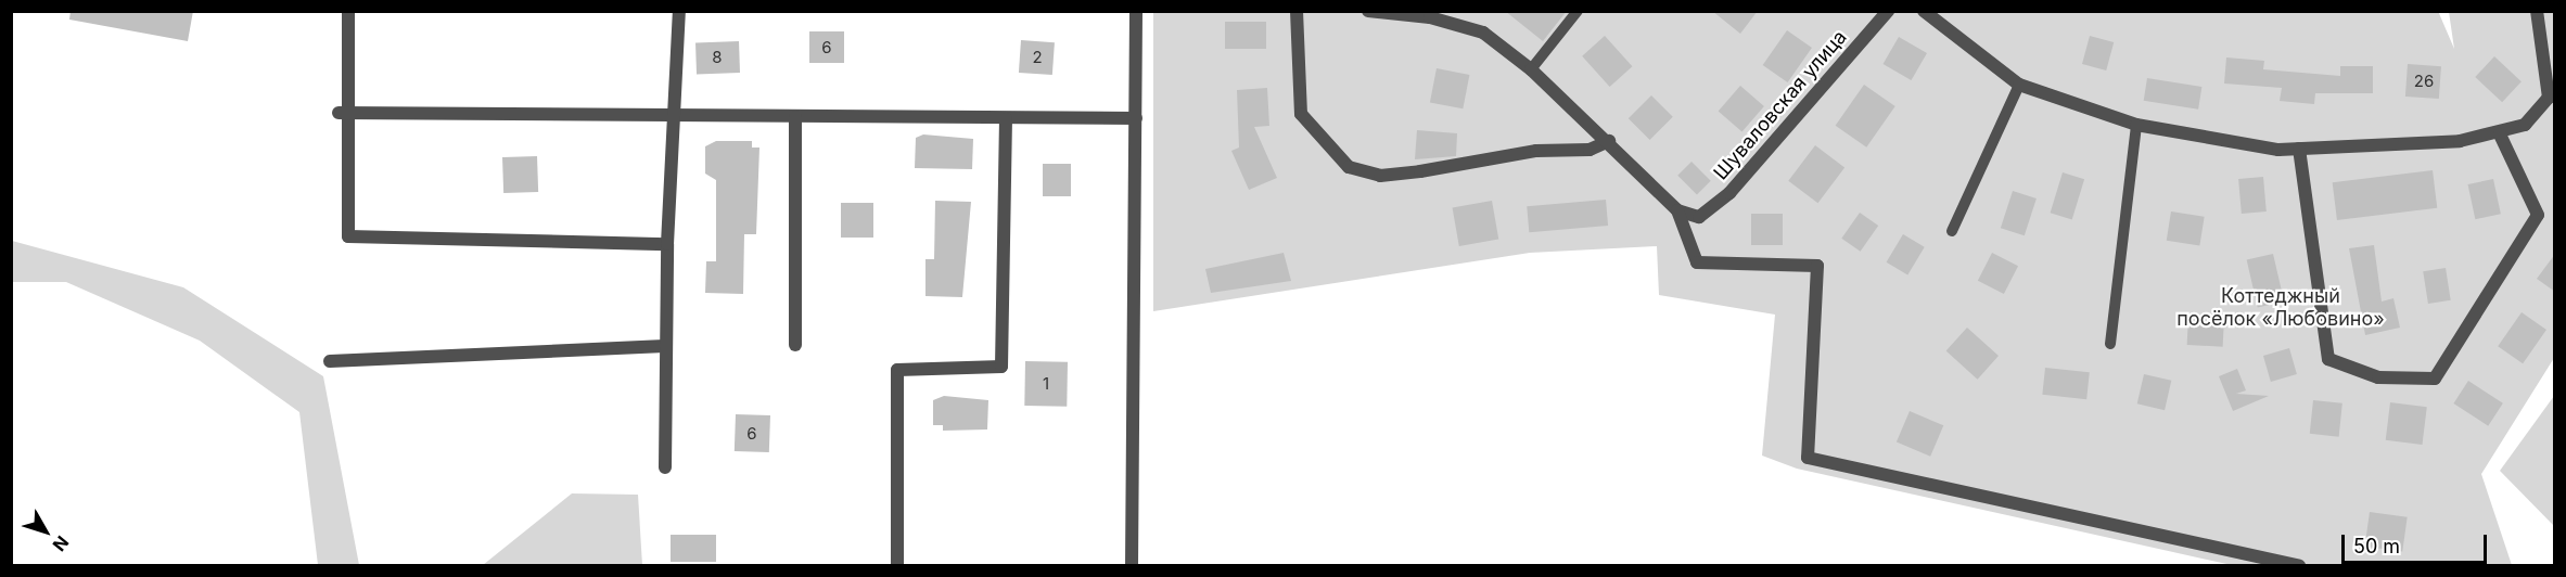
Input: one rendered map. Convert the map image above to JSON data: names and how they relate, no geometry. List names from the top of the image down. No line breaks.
{"streets":{"street":["Шуваловская улица"]},"parks":["Коттеджный посёлок «Любовино»"],"house_numbers":["6","8","2","26","1","6"],"scale_bar":"50 m","north":"bottom right"}
